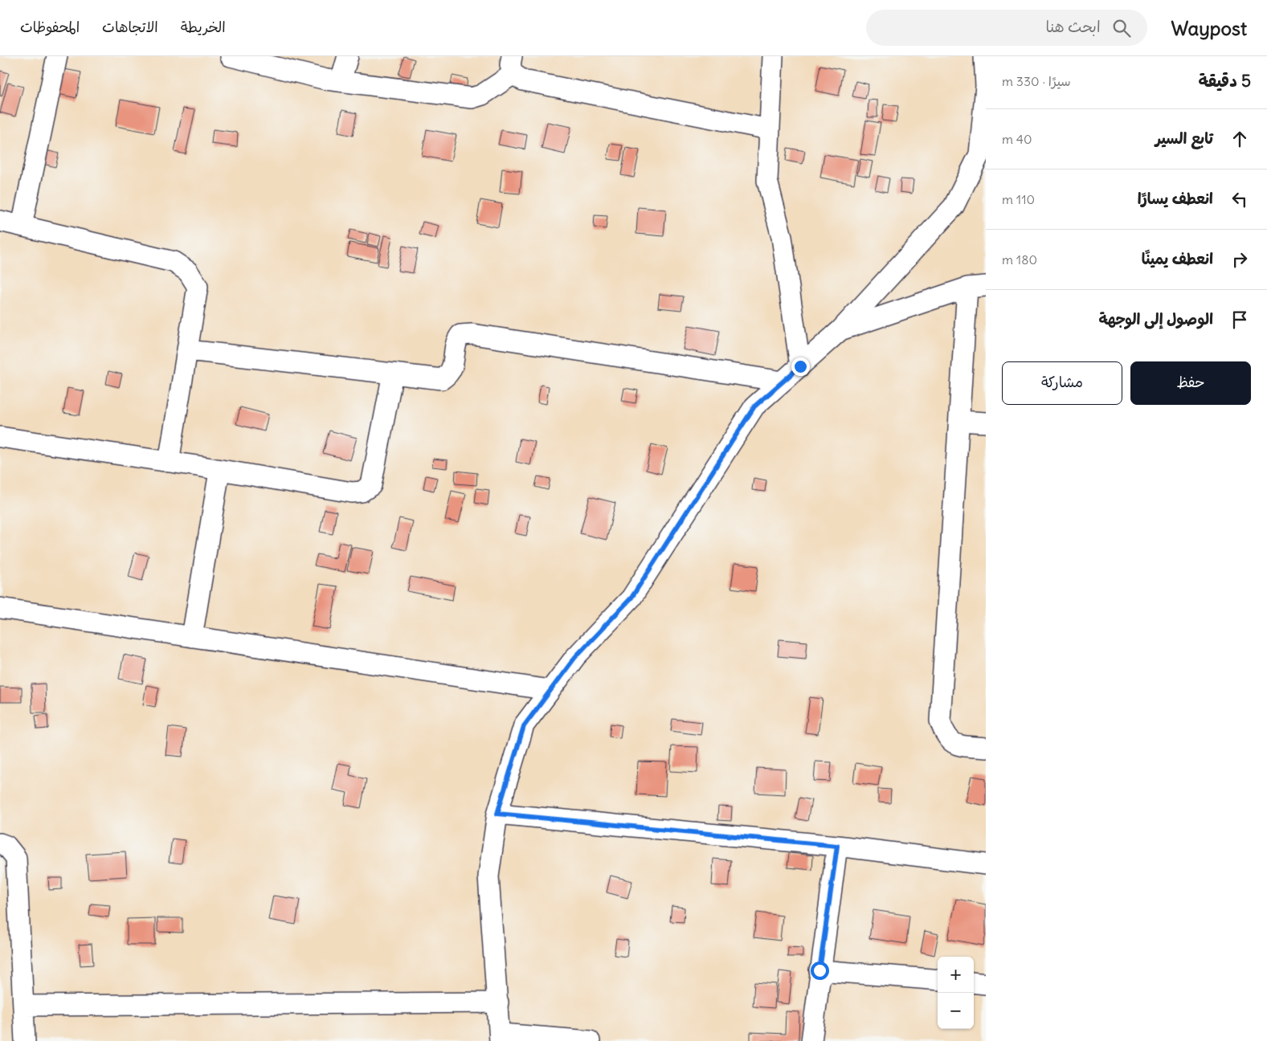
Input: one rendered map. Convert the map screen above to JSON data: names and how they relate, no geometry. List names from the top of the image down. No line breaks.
{"page":{"header":"Waypost","search":"ابحث هنا","nav":["الخريطة","الاتجاهات","المحفوظات"],"heading":["5 دقيقة","سيرًا · 330 m"],"list":[["تابع السير","40 m"],["انعطف يسارًا","110 m"],["انعطف يمينًا","180 m"],"الوصول إلى الوجهة"],"buttons":["حفظ","مشاركة"],"map_buttons":["+","−"]}}
